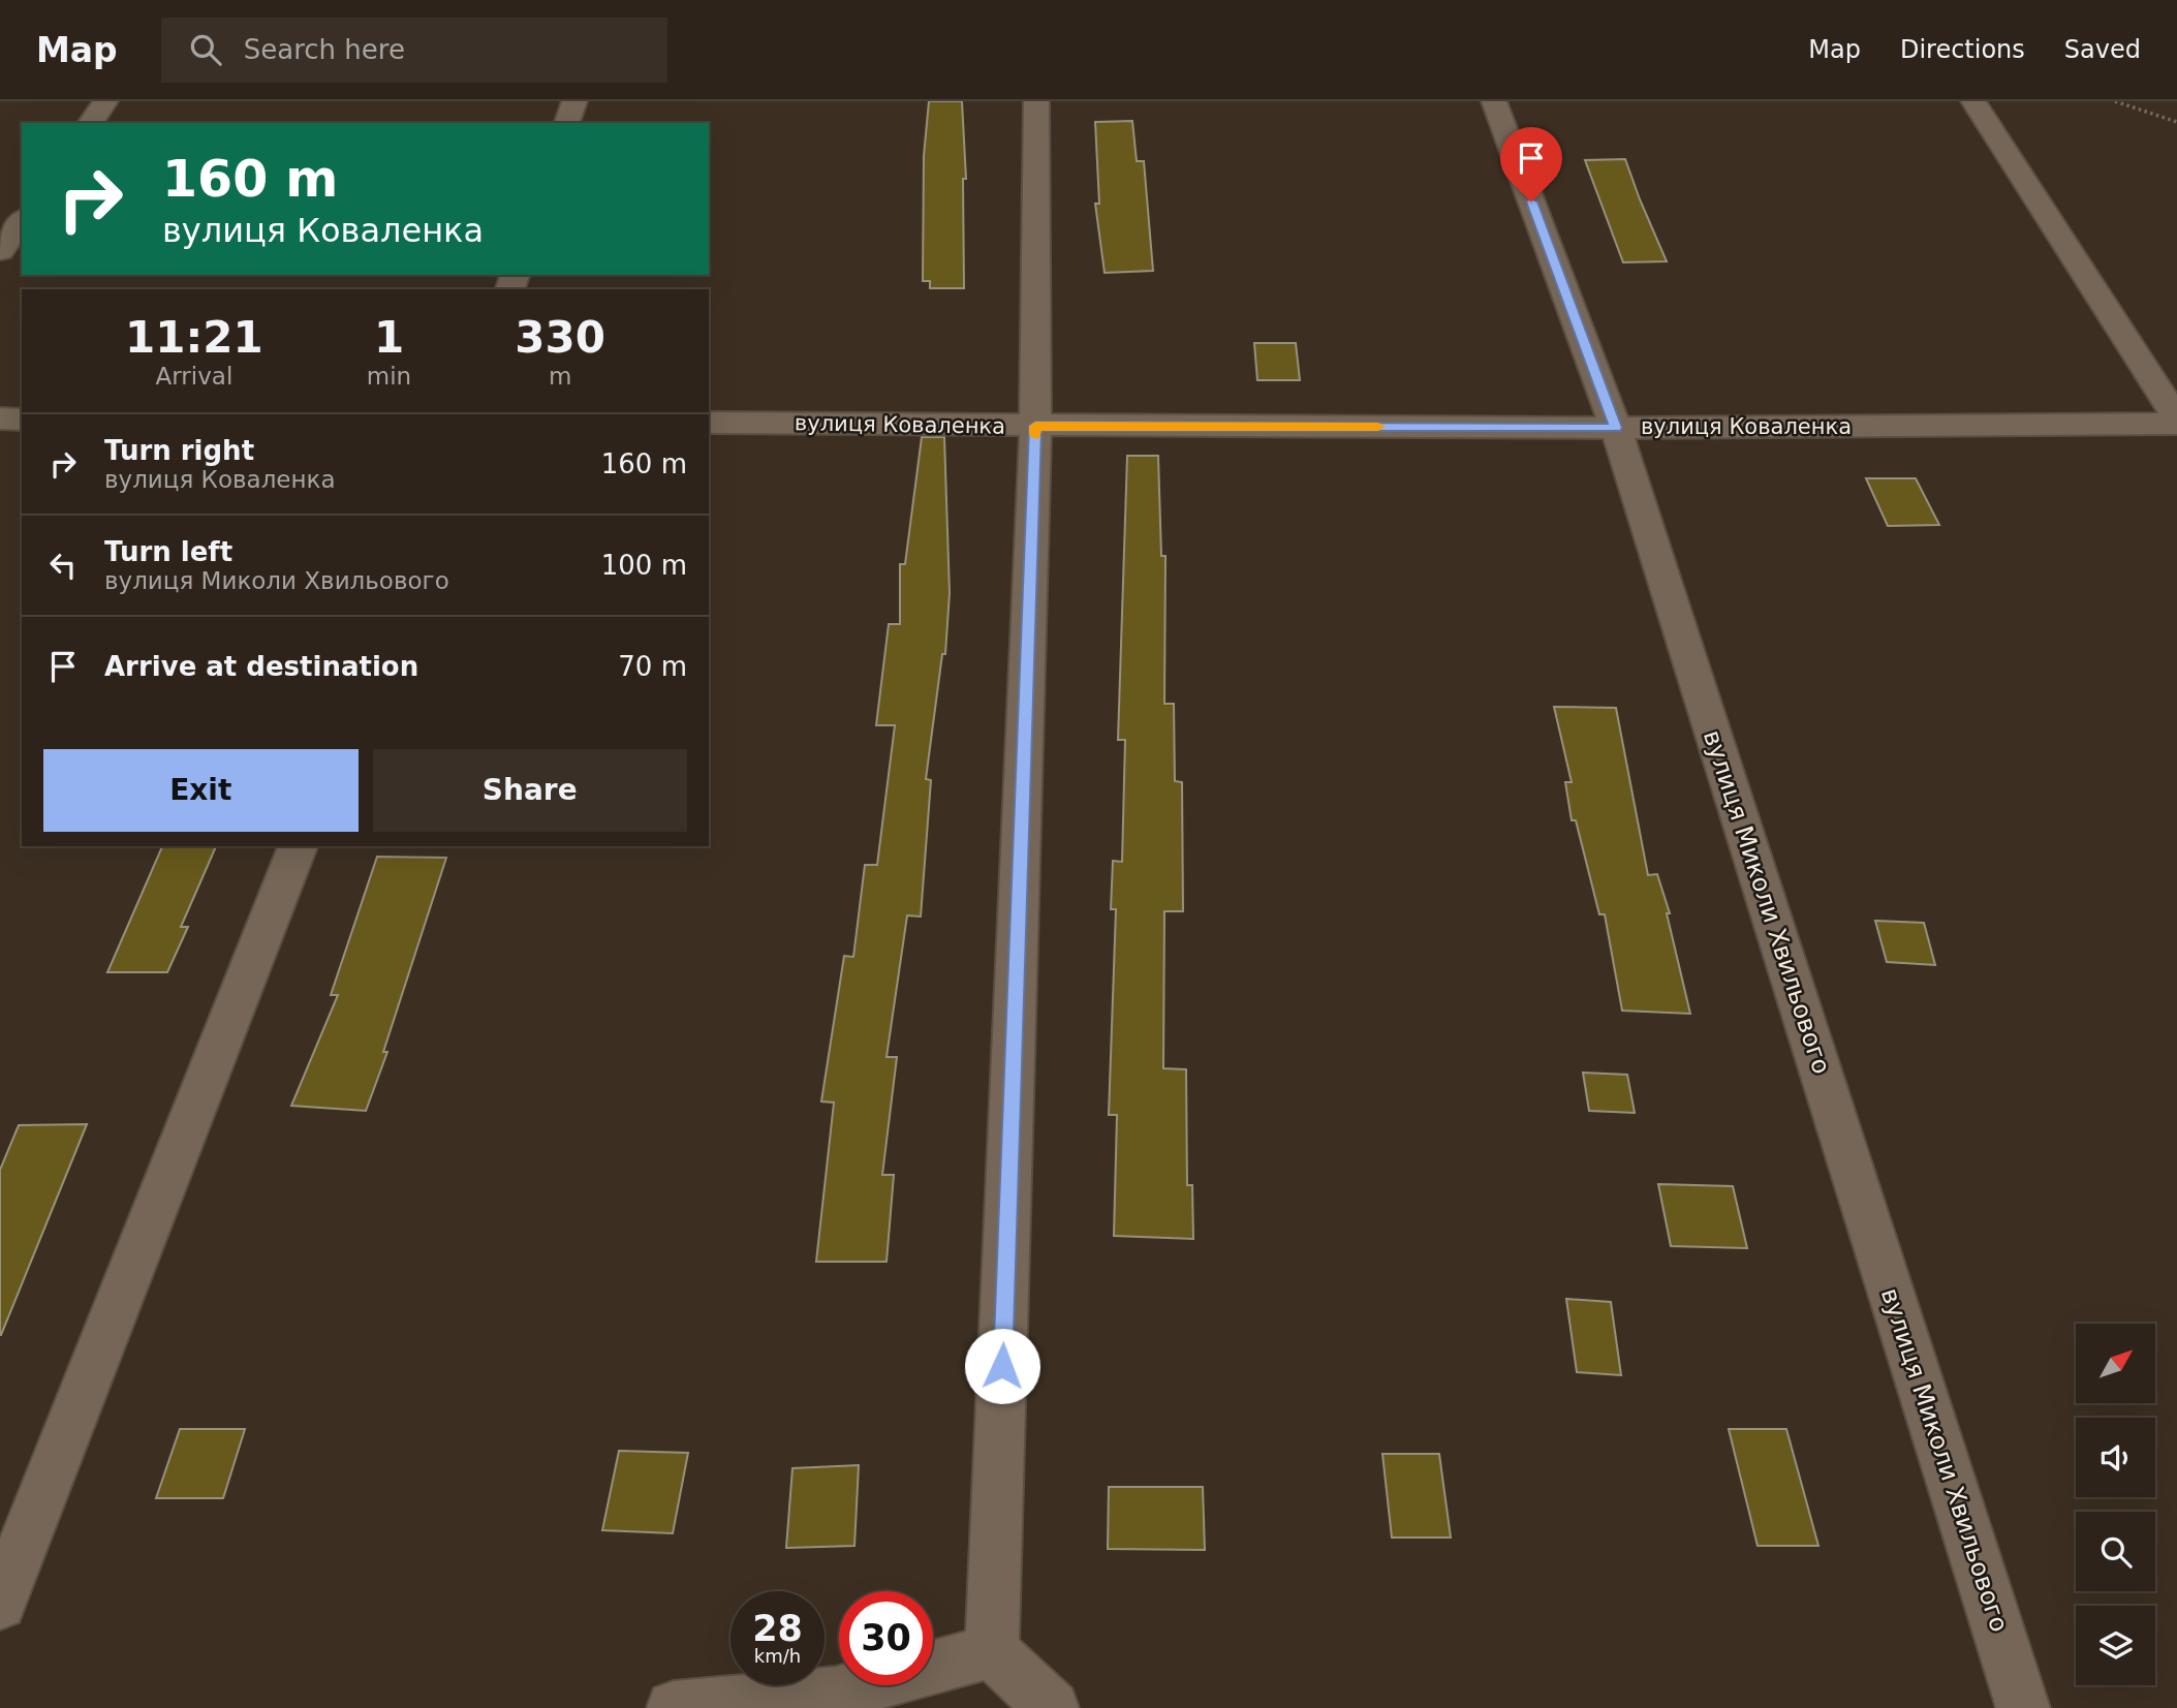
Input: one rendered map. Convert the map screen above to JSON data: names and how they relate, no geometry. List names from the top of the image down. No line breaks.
{"streets":{"street":["вулиця Коваленка","вулиця Миколи Хвильового"]},"crossings":[["вулиця Коваленка","вулиця Миколи Хвильового"]],"north":"top right","page":{"header":"Map","search":"Search here","nav":["Map","Directions","Saved"],"turn":["160 m","вулиця Коваленка"],"eta":["11:21","Arrival","1","min","330","m"],"list":[{"name":"Turn right","note":"вулиця Коваленка","value":"160 m"},{"name":"Turn left","note":"вулиця Миколи Хвильового","value":"100 m"},{"name":"Arrive at destination","value":"70 m"}],"buttons":["Exit","Share"],"speed":"28 km/h","limit":"30"}}
